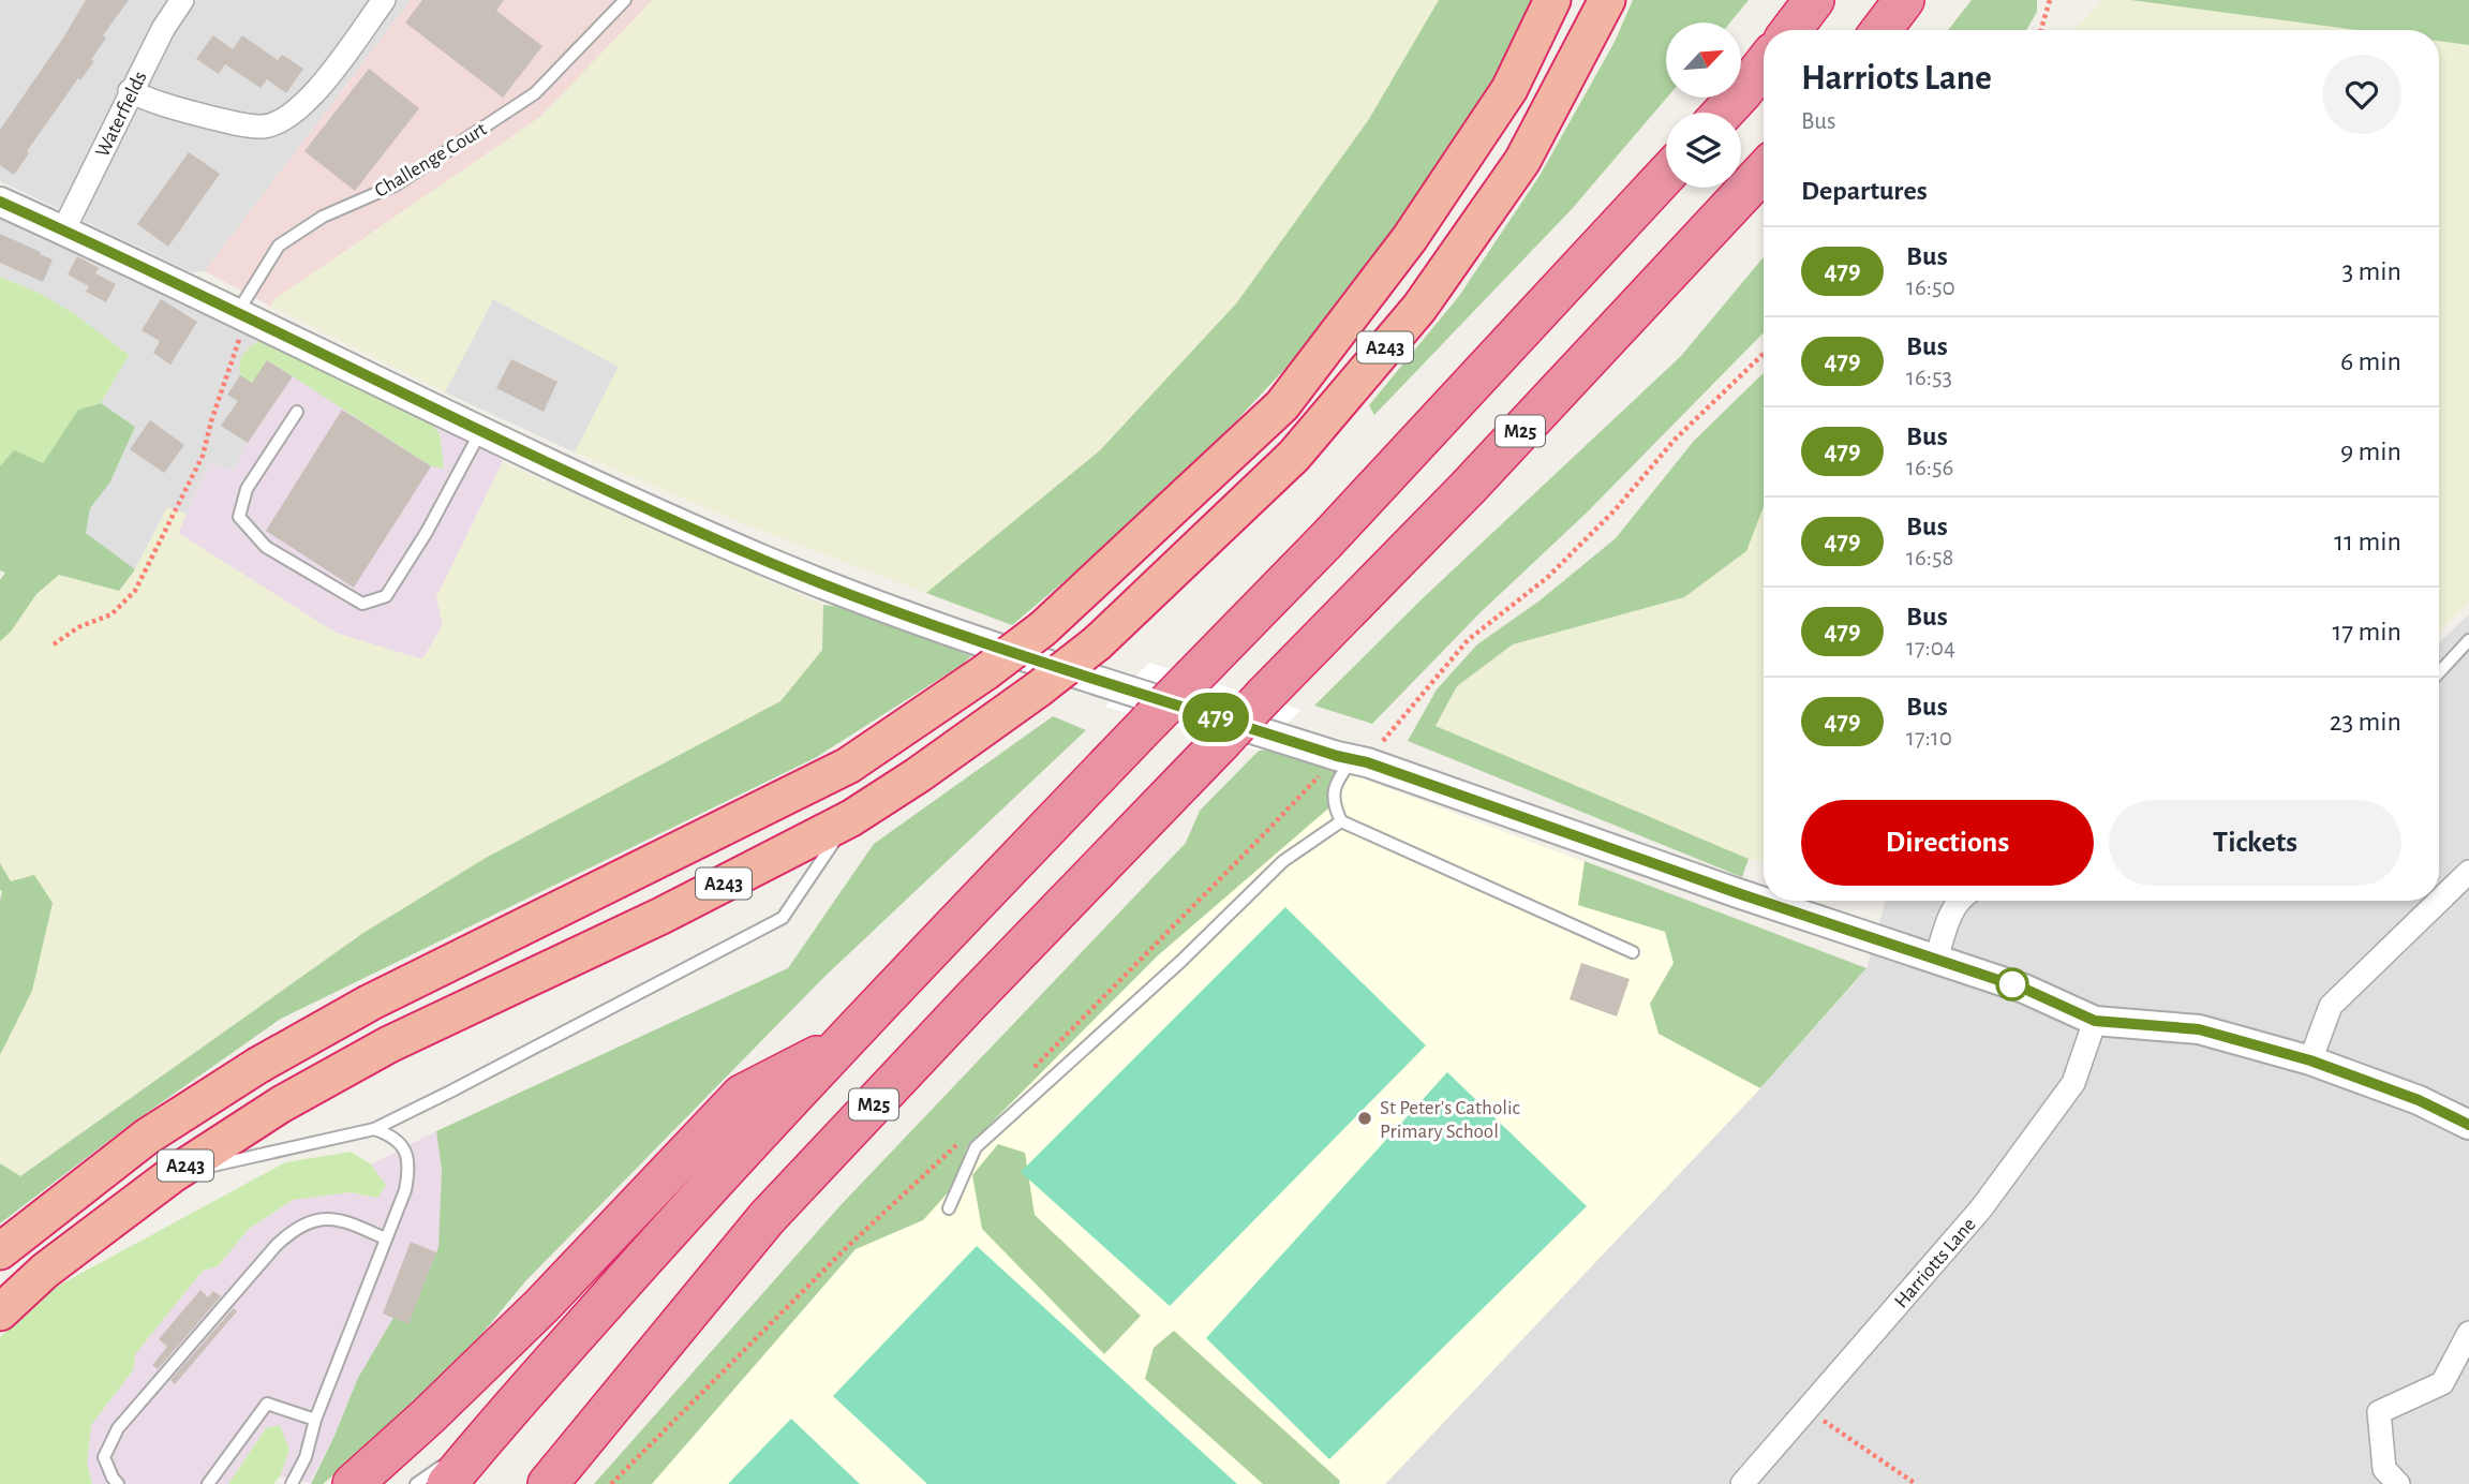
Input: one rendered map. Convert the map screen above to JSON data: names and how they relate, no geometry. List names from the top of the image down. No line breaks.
{"streets":{"highway":["A243","M25"],"street":["Waterfields","Harriotts Lane"],"lane":["Challenge Court"]},"places":["St Peter's Catholic Primary School"],"lines":["bus line 479"],"north":"top right","page":{"on_map":"479","heading":[["Harriots Lane","Bus"],"Departures"],"list":[{"mark":"479","name":"Bus","note":"16:50","value":"3 min"},{"mark":"479","name":"Bus","note":"16:53","value":"6 min"},{"mark":"479","name":"Bus","note":"16:56","value":"9 min"},{"mark":"479","name":"Bus","note":"16:58","value":"11 min"},{"mark":"479","name":"Bus","note":"17:04","value":"17 min"},{"mark":"479","name":"Bus","note":"17:10","value":"23 min"}],"buttons":["Directions","Tickets"]}}
